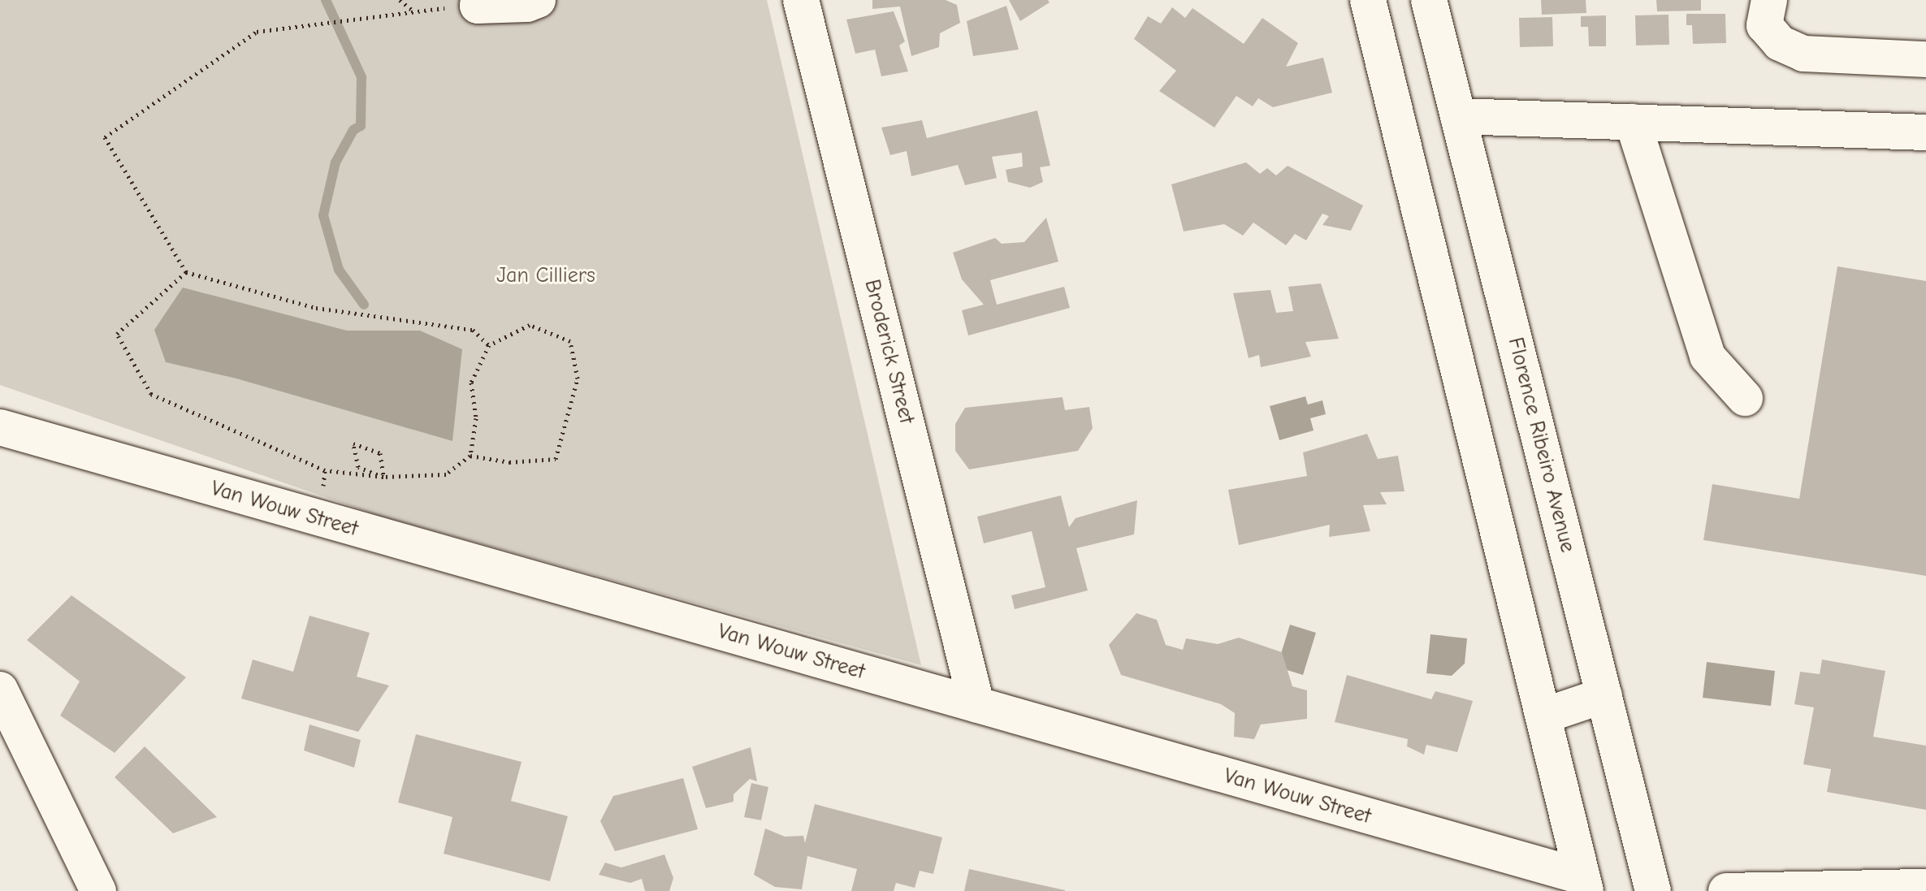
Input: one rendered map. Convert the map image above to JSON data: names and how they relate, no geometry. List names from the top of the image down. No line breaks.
{"streets":{"street":["Broderick Street","Florence Ribeiro Avenue","Van Wouw Street"]},"crossings":[["Broderick Street","Van Wouw Street"]],"parks":["Jan Cilliers"]}
